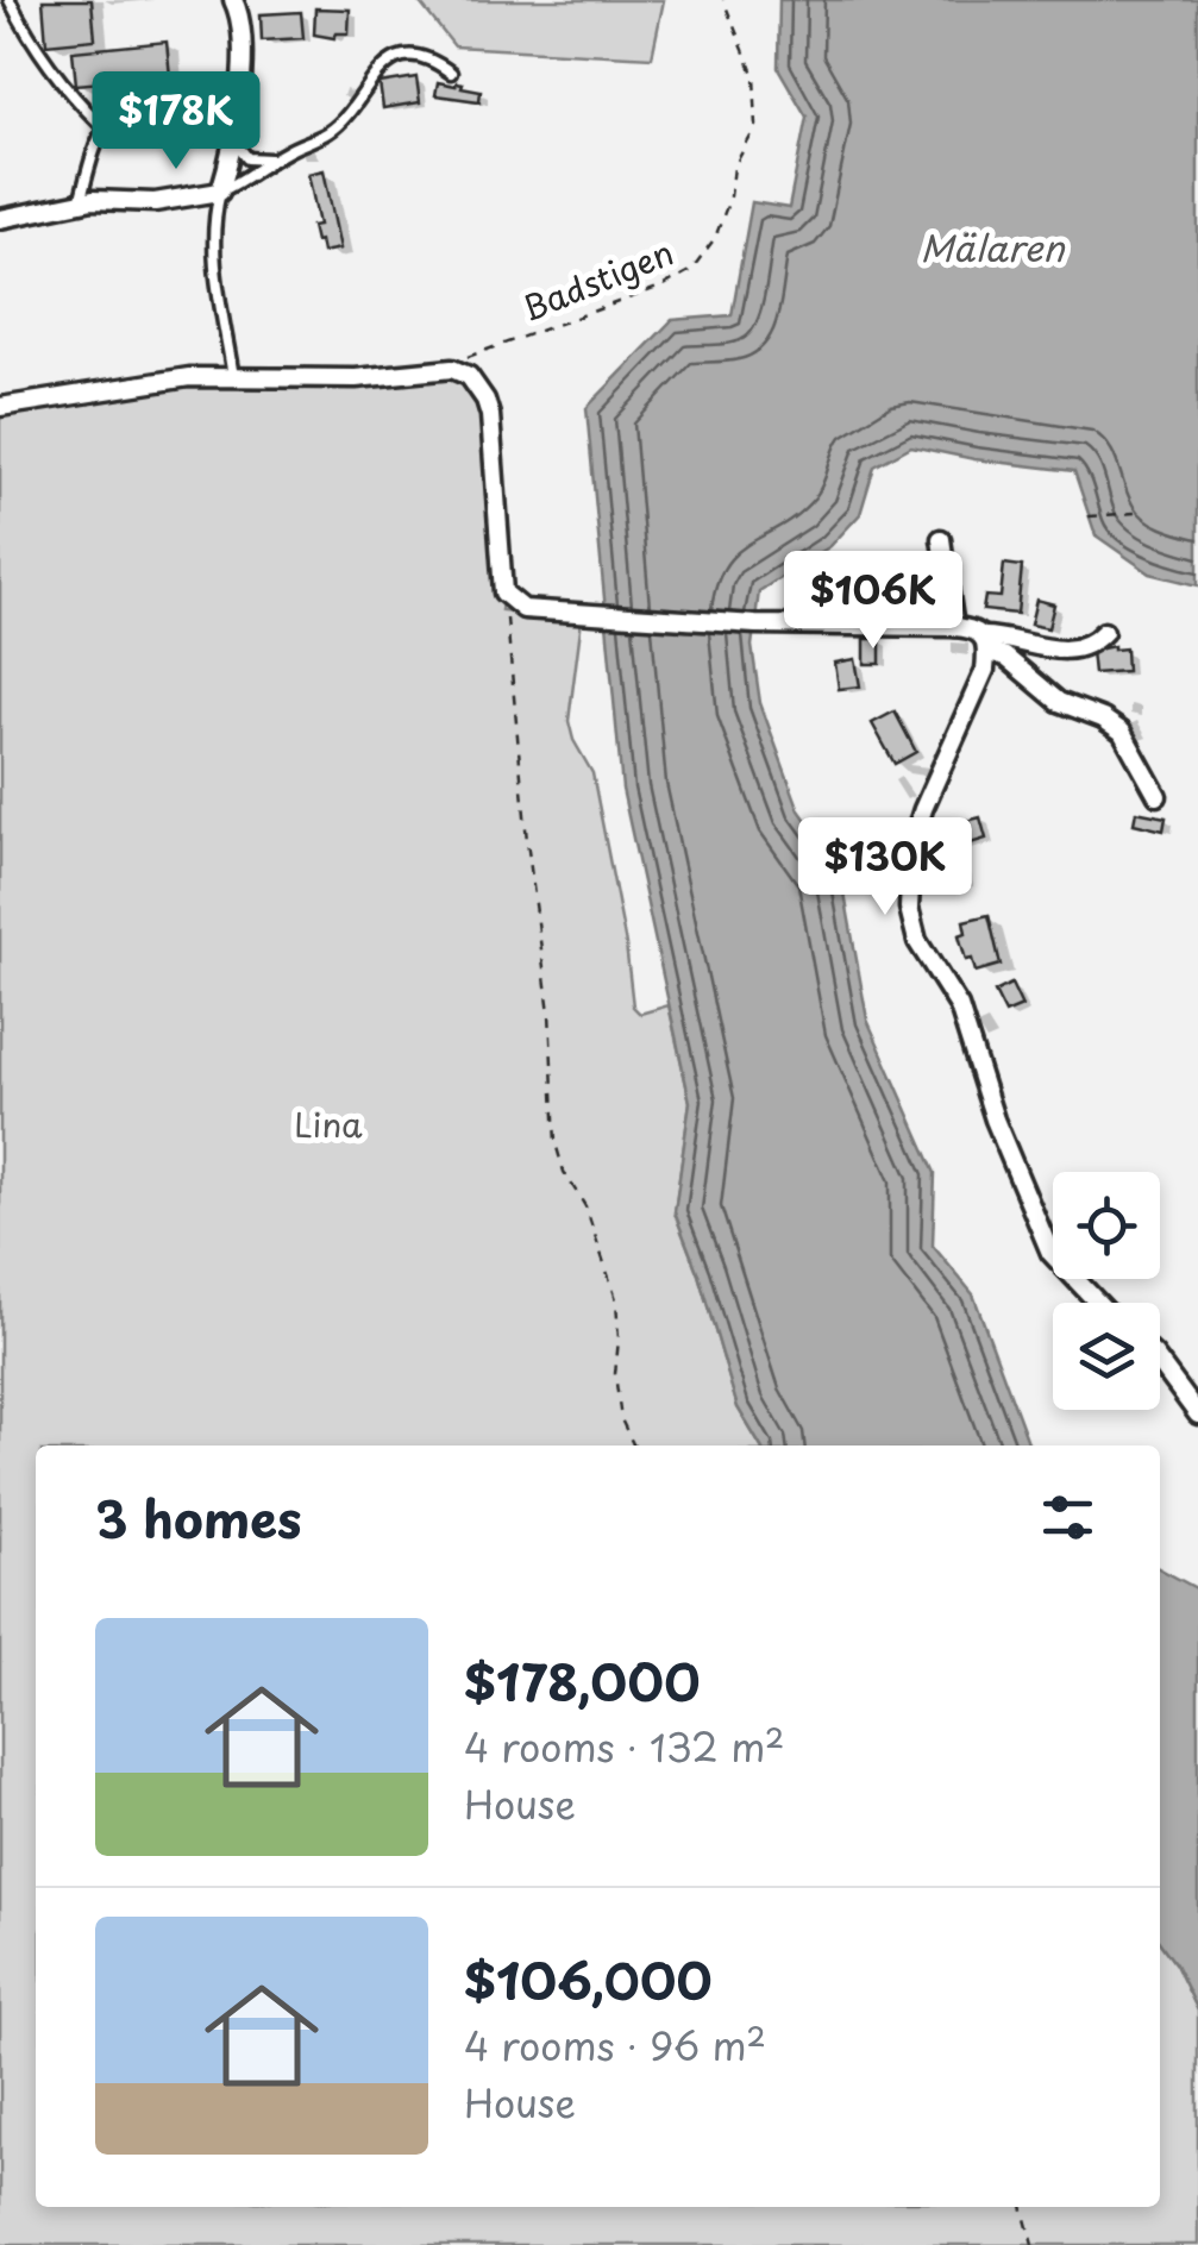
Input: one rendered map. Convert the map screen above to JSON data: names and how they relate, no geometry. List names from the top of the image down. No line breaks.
{"streets":{"path":["Badstigen"]},"water":["Mälaren"],"parks":["Lina"],"page":{"price":["$178K","$106K","$130K"],"heading":"3 homes","list":[{"name":"$178,000","note":"4 rooms · 132 m² · House"},{"name":"$106,000","note":"4 rooms · 96 m² · House"}]}}
